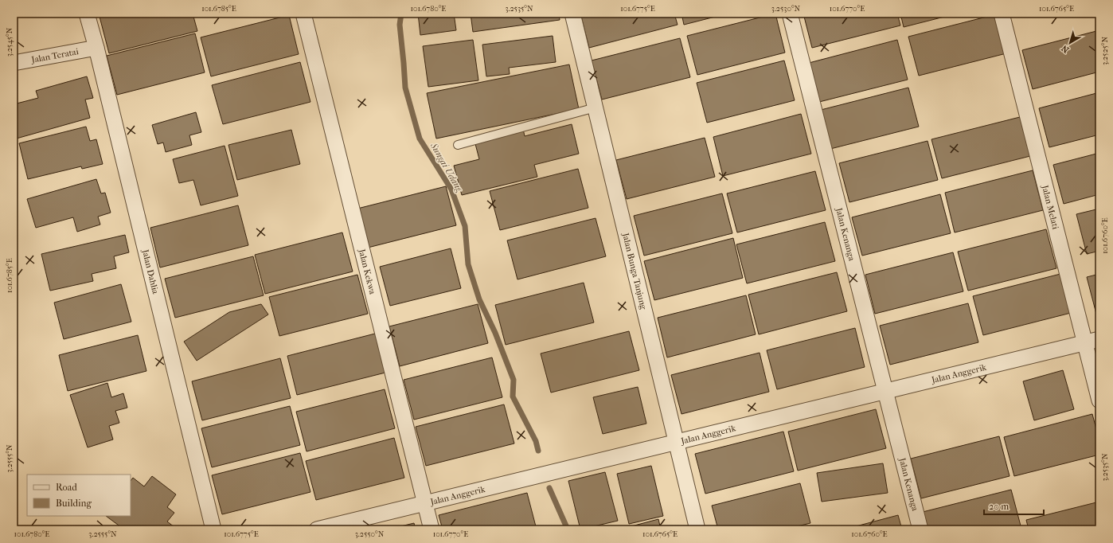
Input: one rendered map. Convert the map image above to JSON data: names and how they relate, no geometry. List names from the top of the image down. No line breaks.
{"streets":{"street":["Jalan Teratai","Jalan Melati","Jalan Kenanga","Jalan Dahlia","Jalan Kekwa","Jalan Bunga Tanjung","Jalan Anggerik"]},"crossings":[["Jalan Teratai","Jalan Dahlia"],["Jalan Melati","Jalan Anggerik"],["Jalan Kenanga","Jalan Anggerik"],["Jalan Kekwa","Jalan Anggerik"],["Jalan Bunga Tanjung","Jalan Anggerik"]],"water":["Sungai Udang"],"legend":["Road","Building"],"scale_bar":"20 m","north":"bottom left","coordinates":["101.6785°E","101.6780°E","3.2535°N","101.6775°E","3.2530°N","101.6770°E","101.6765°E","3.2545°N","3.2525°N","101.6760°E","3.2555°N","3.2550°N"]}
